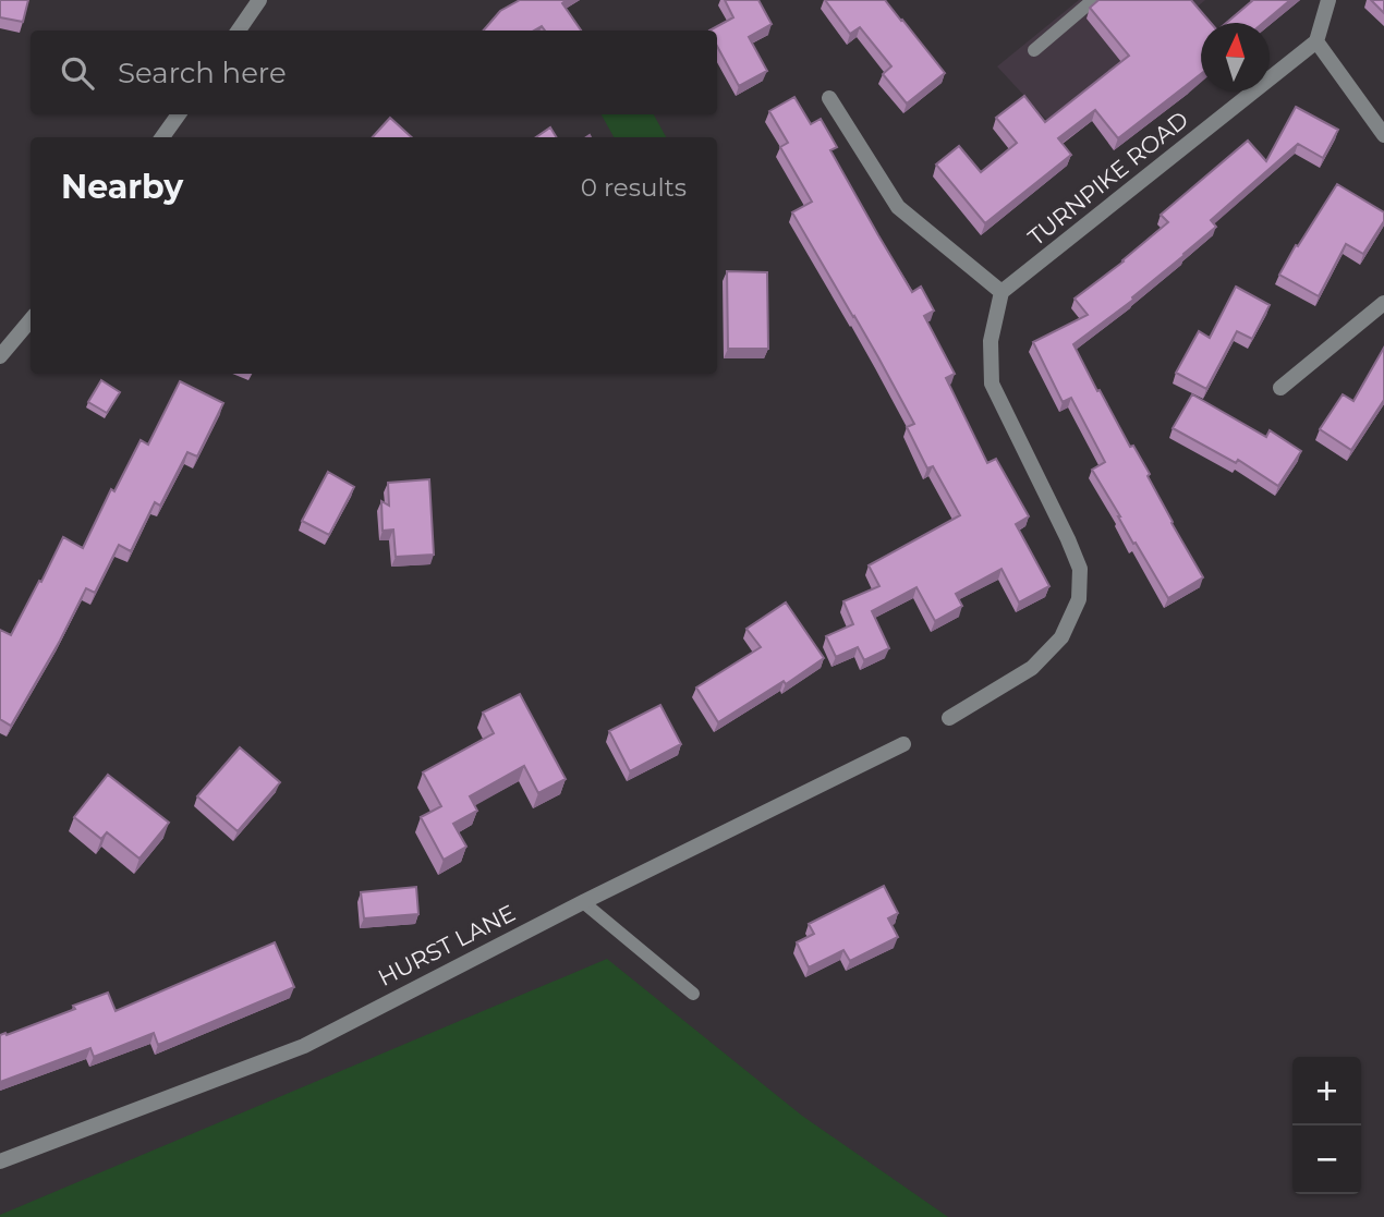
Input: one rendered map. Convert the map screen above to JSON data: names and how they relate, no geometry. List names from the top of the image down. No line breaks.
{"streets":{"street":["TURNPIKE ROAD","HURST LANE"]},"north":"top","page":{"search":"Search here","heading":["Nearby","0 results"],"map_buttons":["+","−"]}}
